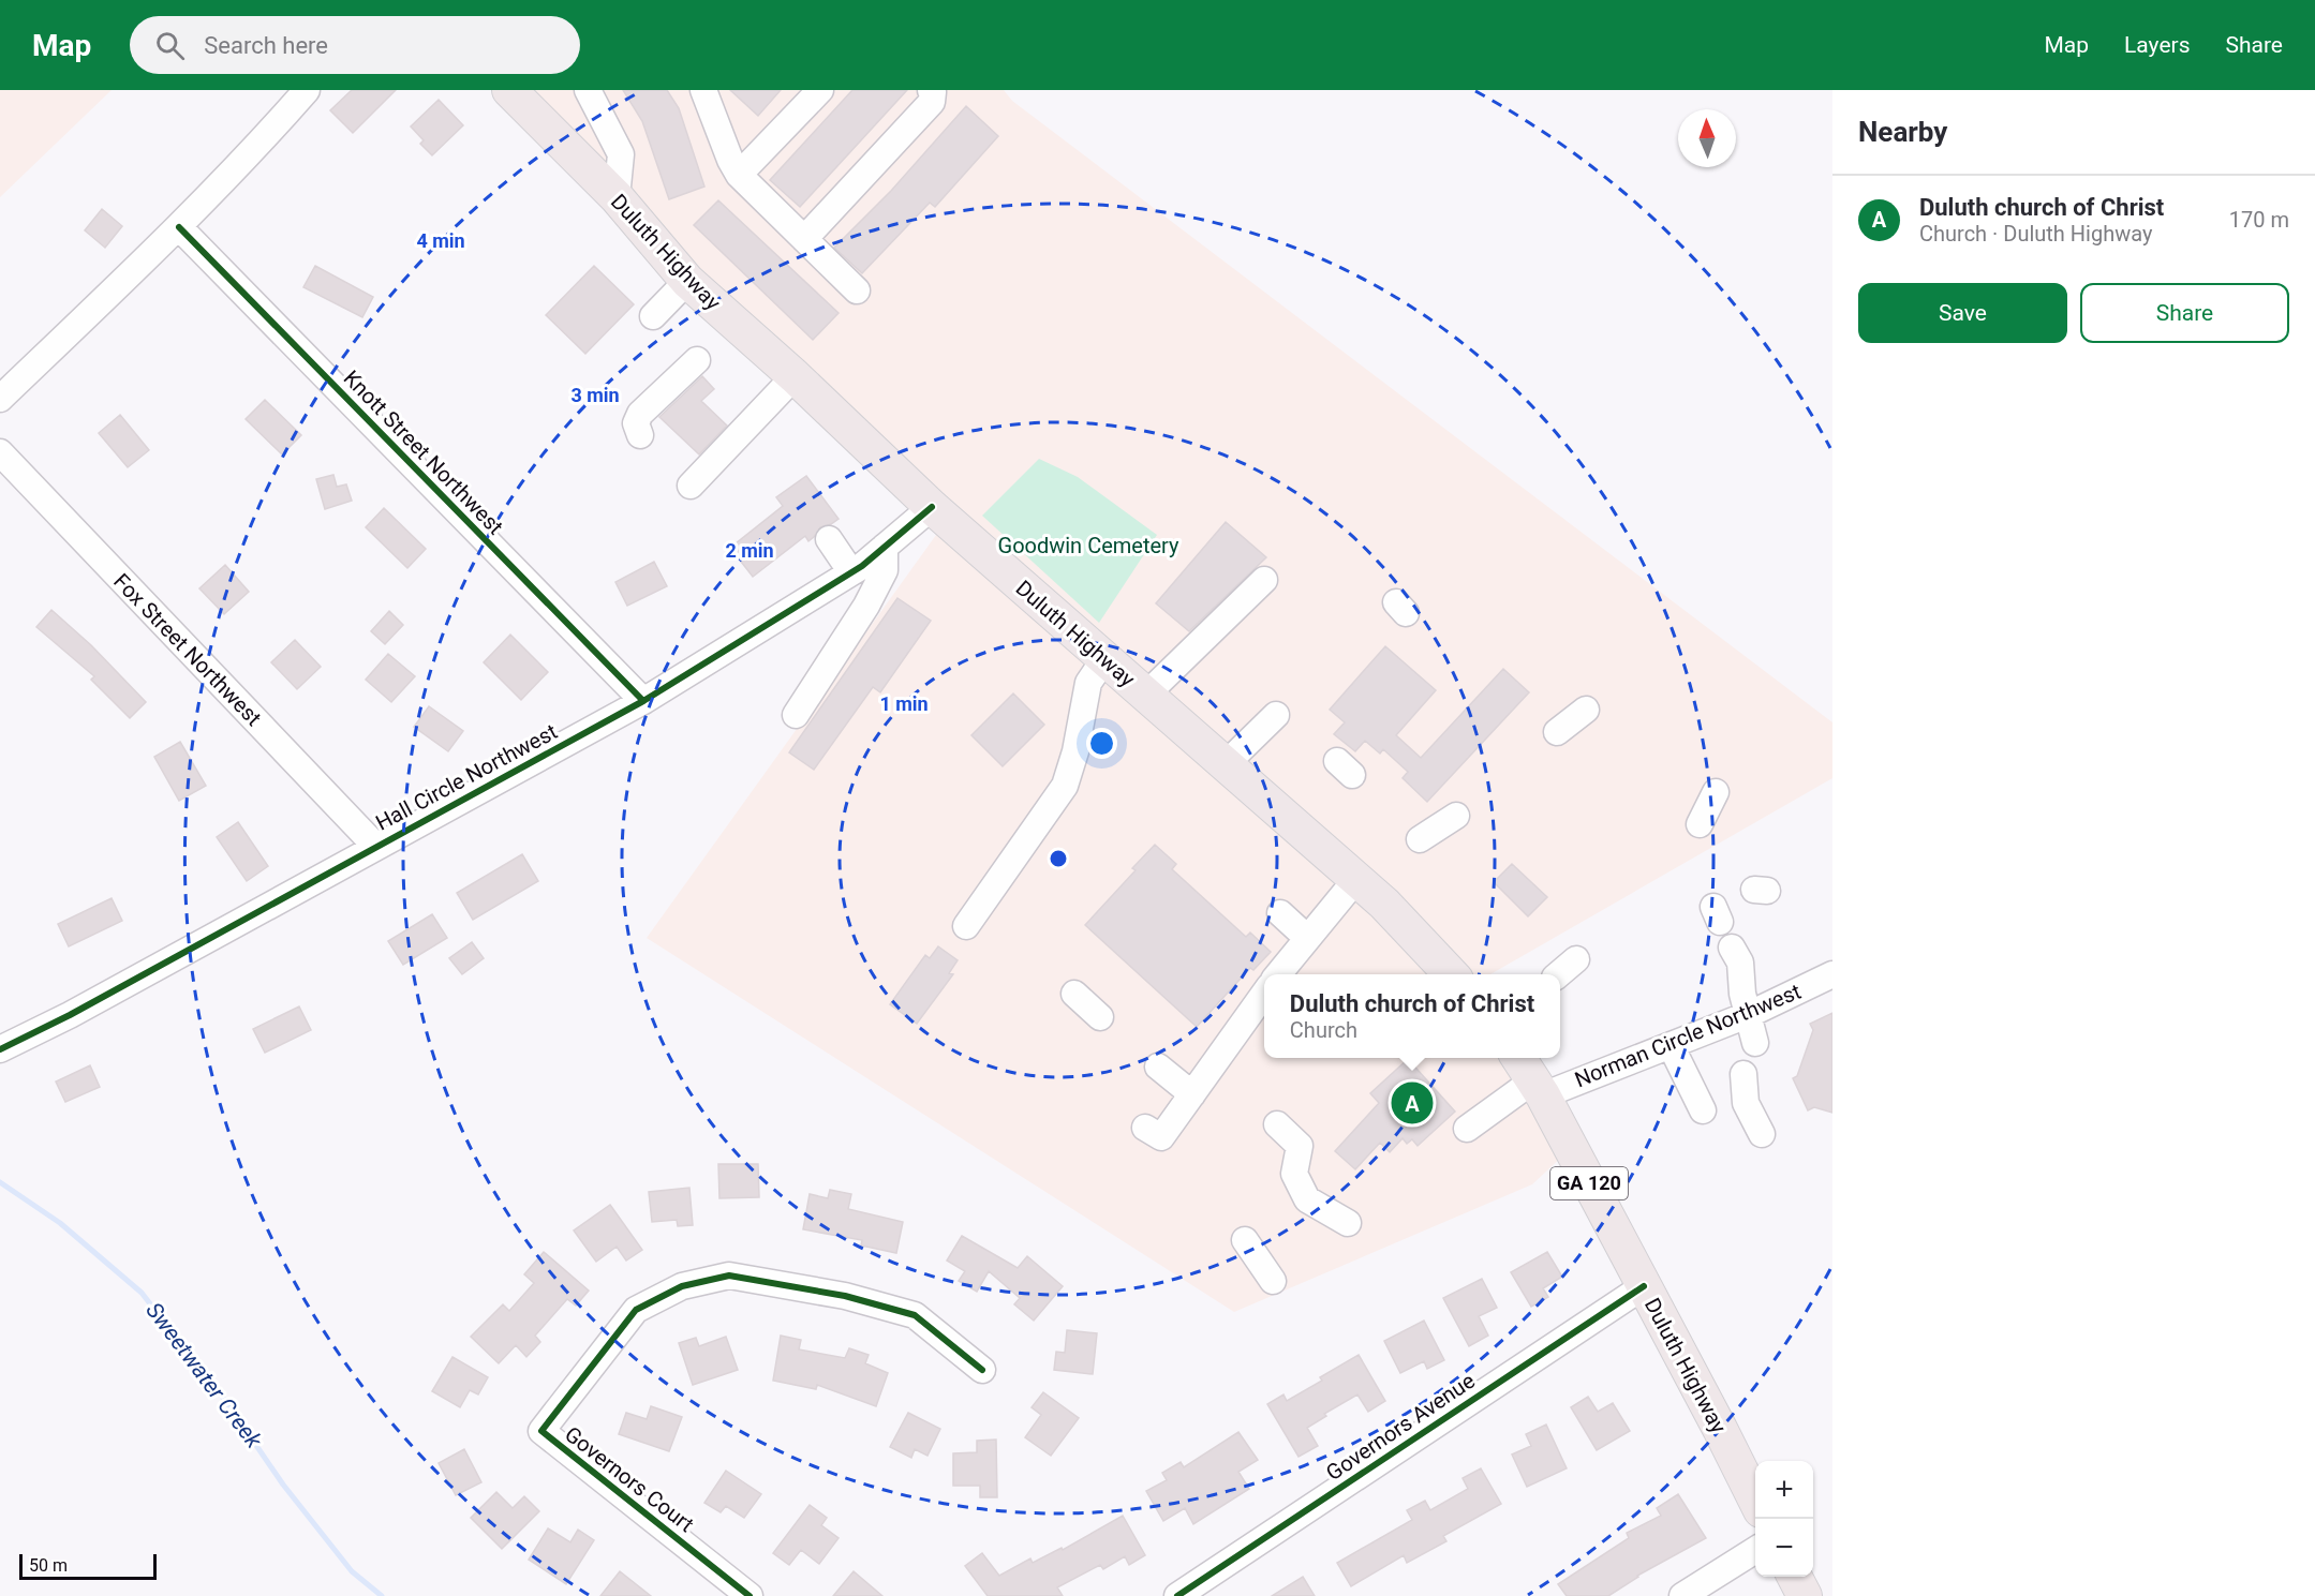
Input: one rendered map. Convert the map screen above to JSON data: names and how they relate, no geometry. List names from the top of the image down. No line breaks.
{"streets":{"main road":["Duluth Highway","GA 120"],"street":["Knott Street Northwest","Fox Street Northwest","Hall Circle Northwest","Norman Circle Northwest","Governors Avenue","Governors Court"]},"crossings":[["Duluth Highway","Hall Circle Northwest"],["Duluth Highway","Norman Circle Northwest"],["Duluth Highway","Governors Avenue"],["Knott Street Northwest","Hall Circle Northwest"],["Fox Street Northwest","Hall Circle Northwest"]],"water":["Sweetwater Creek"],"parks":["Goodwin Cemetery"],"scale_bar":"50 m","north":"top","page":{"header":"Map","search":"Search here","nav":["Map","Layers","Share"],"heading":"Nearby","list":[{"mark":"A","name":"Duluth church of Christ","note":"Church · Duluth Highway","value":"170 m"}],"buttons":["Save","Share"],"popup":["Duluth church of Christ","Church"],"pins":"A","map_buttons":["+","−"],"scale":"50 m"},"rings":["4 min","3 min","2 min","1 min"]}
